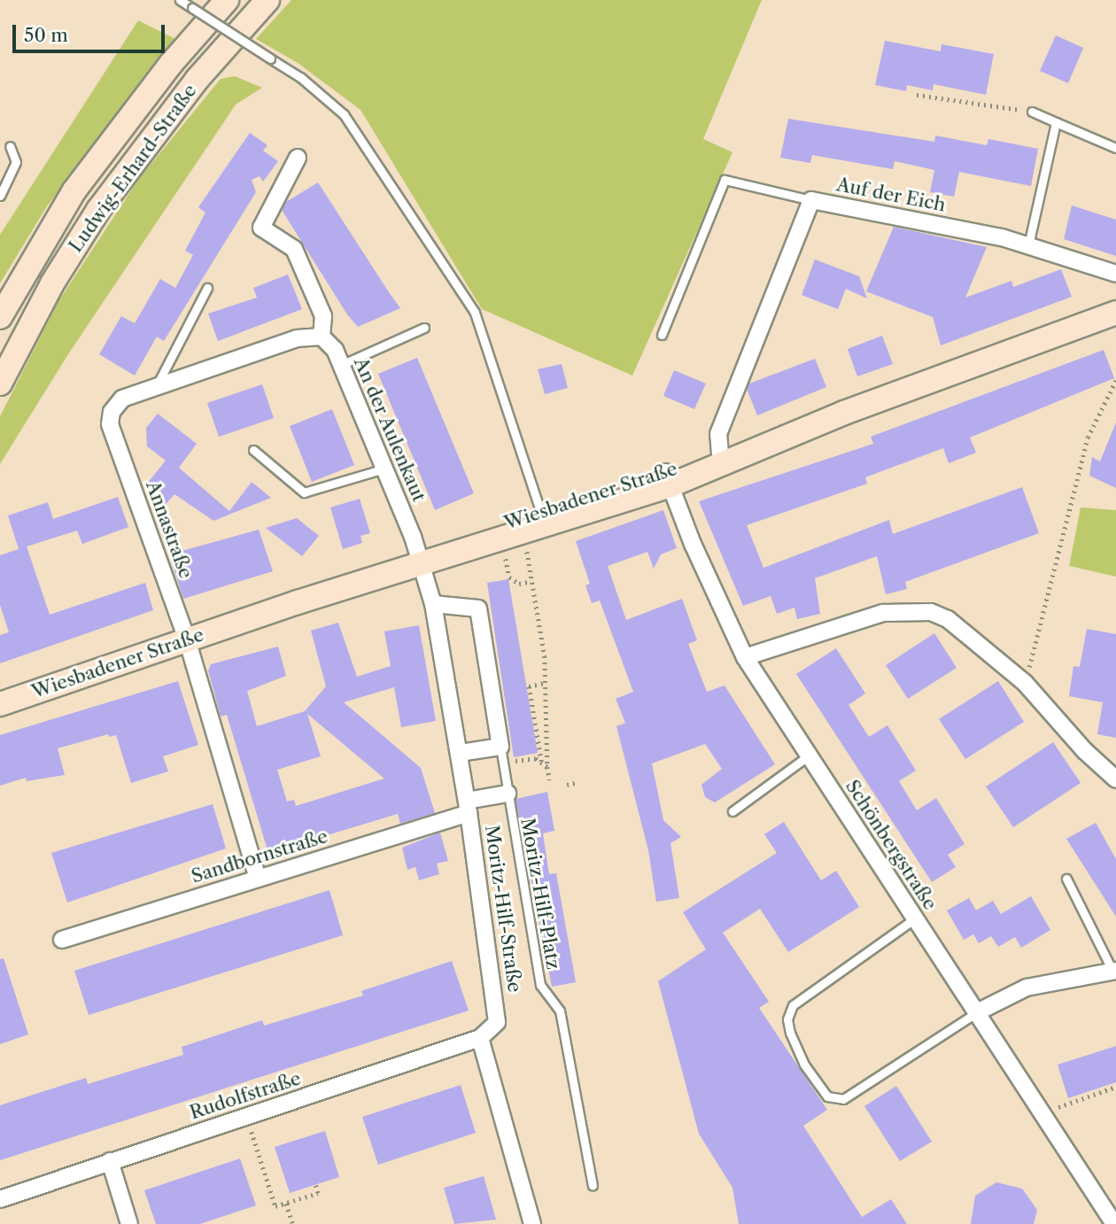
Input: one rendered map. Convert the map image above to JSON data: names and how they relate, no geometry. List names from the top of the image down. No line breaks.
{"streets":{"street":["Ludwig-Erhard-Straße","Auf der Eich","An der Aulenkaut","Wiesbadener Straße","Annastraße","Schönbergstraße","Sandbornstraße","Moritz-Hilf-Straße","Rudolfstraße"],"lane":["Moritz-Hilf-Platz"]},"crossings":[["Auf der Eich","Wiesbadener Straße"],["An der Aulenkaut","Wiesbadener Straße"],["An der Aulenkaut","Annastraße"],["An der Aulenkaut","Moritz-Hilf-Straße"],["Wiesbadener Straße","Annastraße"],["Wiesbadener Straße","Schönbergstraße"],["Wiesbadener Straße","Moritz-Hilf-Straße"],["Annastraße","Sandbornstraße"],["Sandbornstraße","Moritz-Hilf-Straße"],["Moritz-Hilf-Straße","Rudolfstraße"]],"scale_bar":"50 m"}
